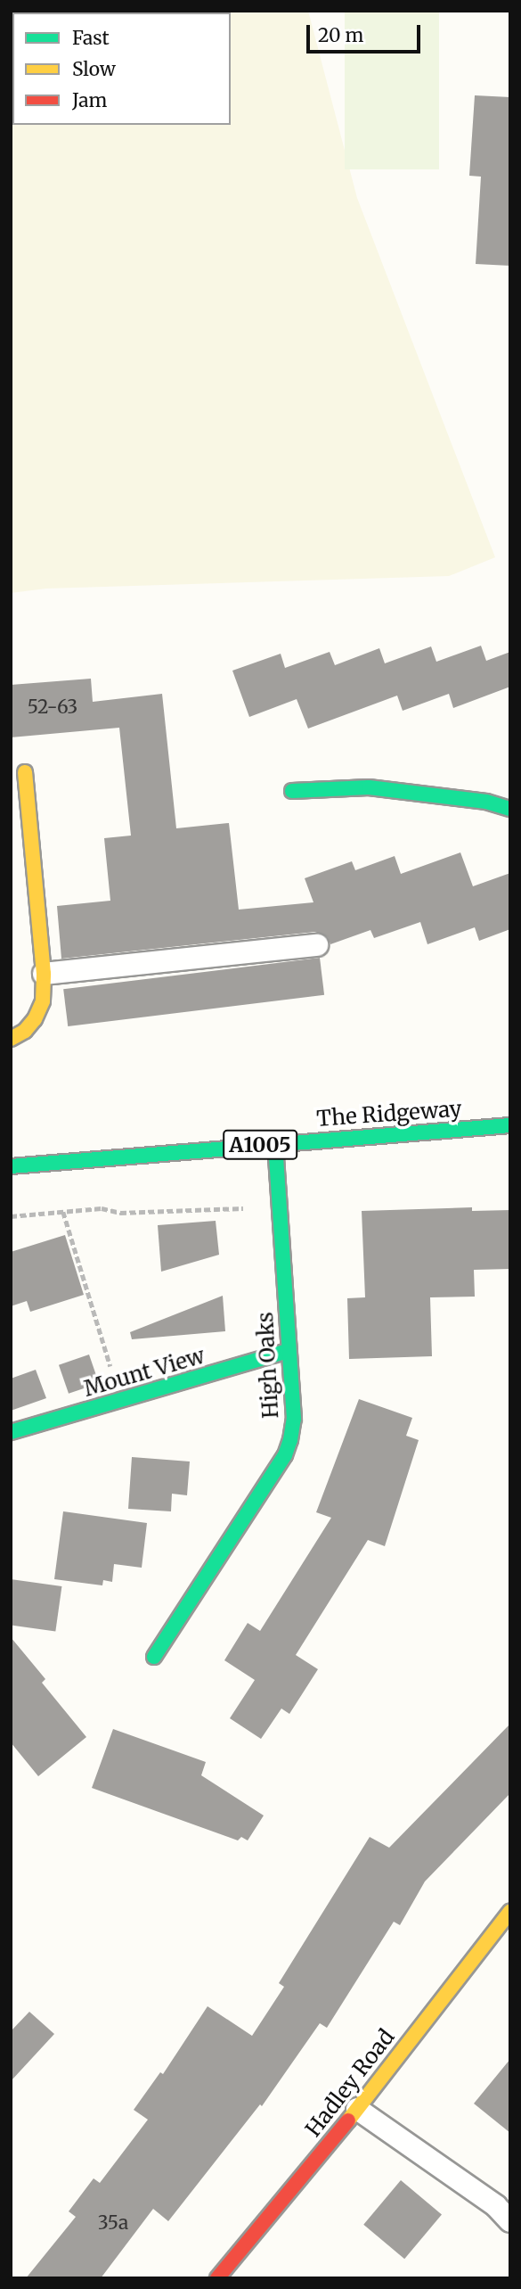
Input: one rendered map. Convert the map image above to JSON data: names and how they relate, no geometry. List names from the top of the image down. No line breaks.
{"streets":{"street":["The Ridgeway","A1005","High Oaks","Mount View","Hadley Road"]},"crossings":[["The Ridgeway","High Oaks"],["High Oaks","Mount View"]],"house_numbers":["52-63","35a"],"legend":["Fast","Slow","Jam"],"scale_bar":"20 m"}
